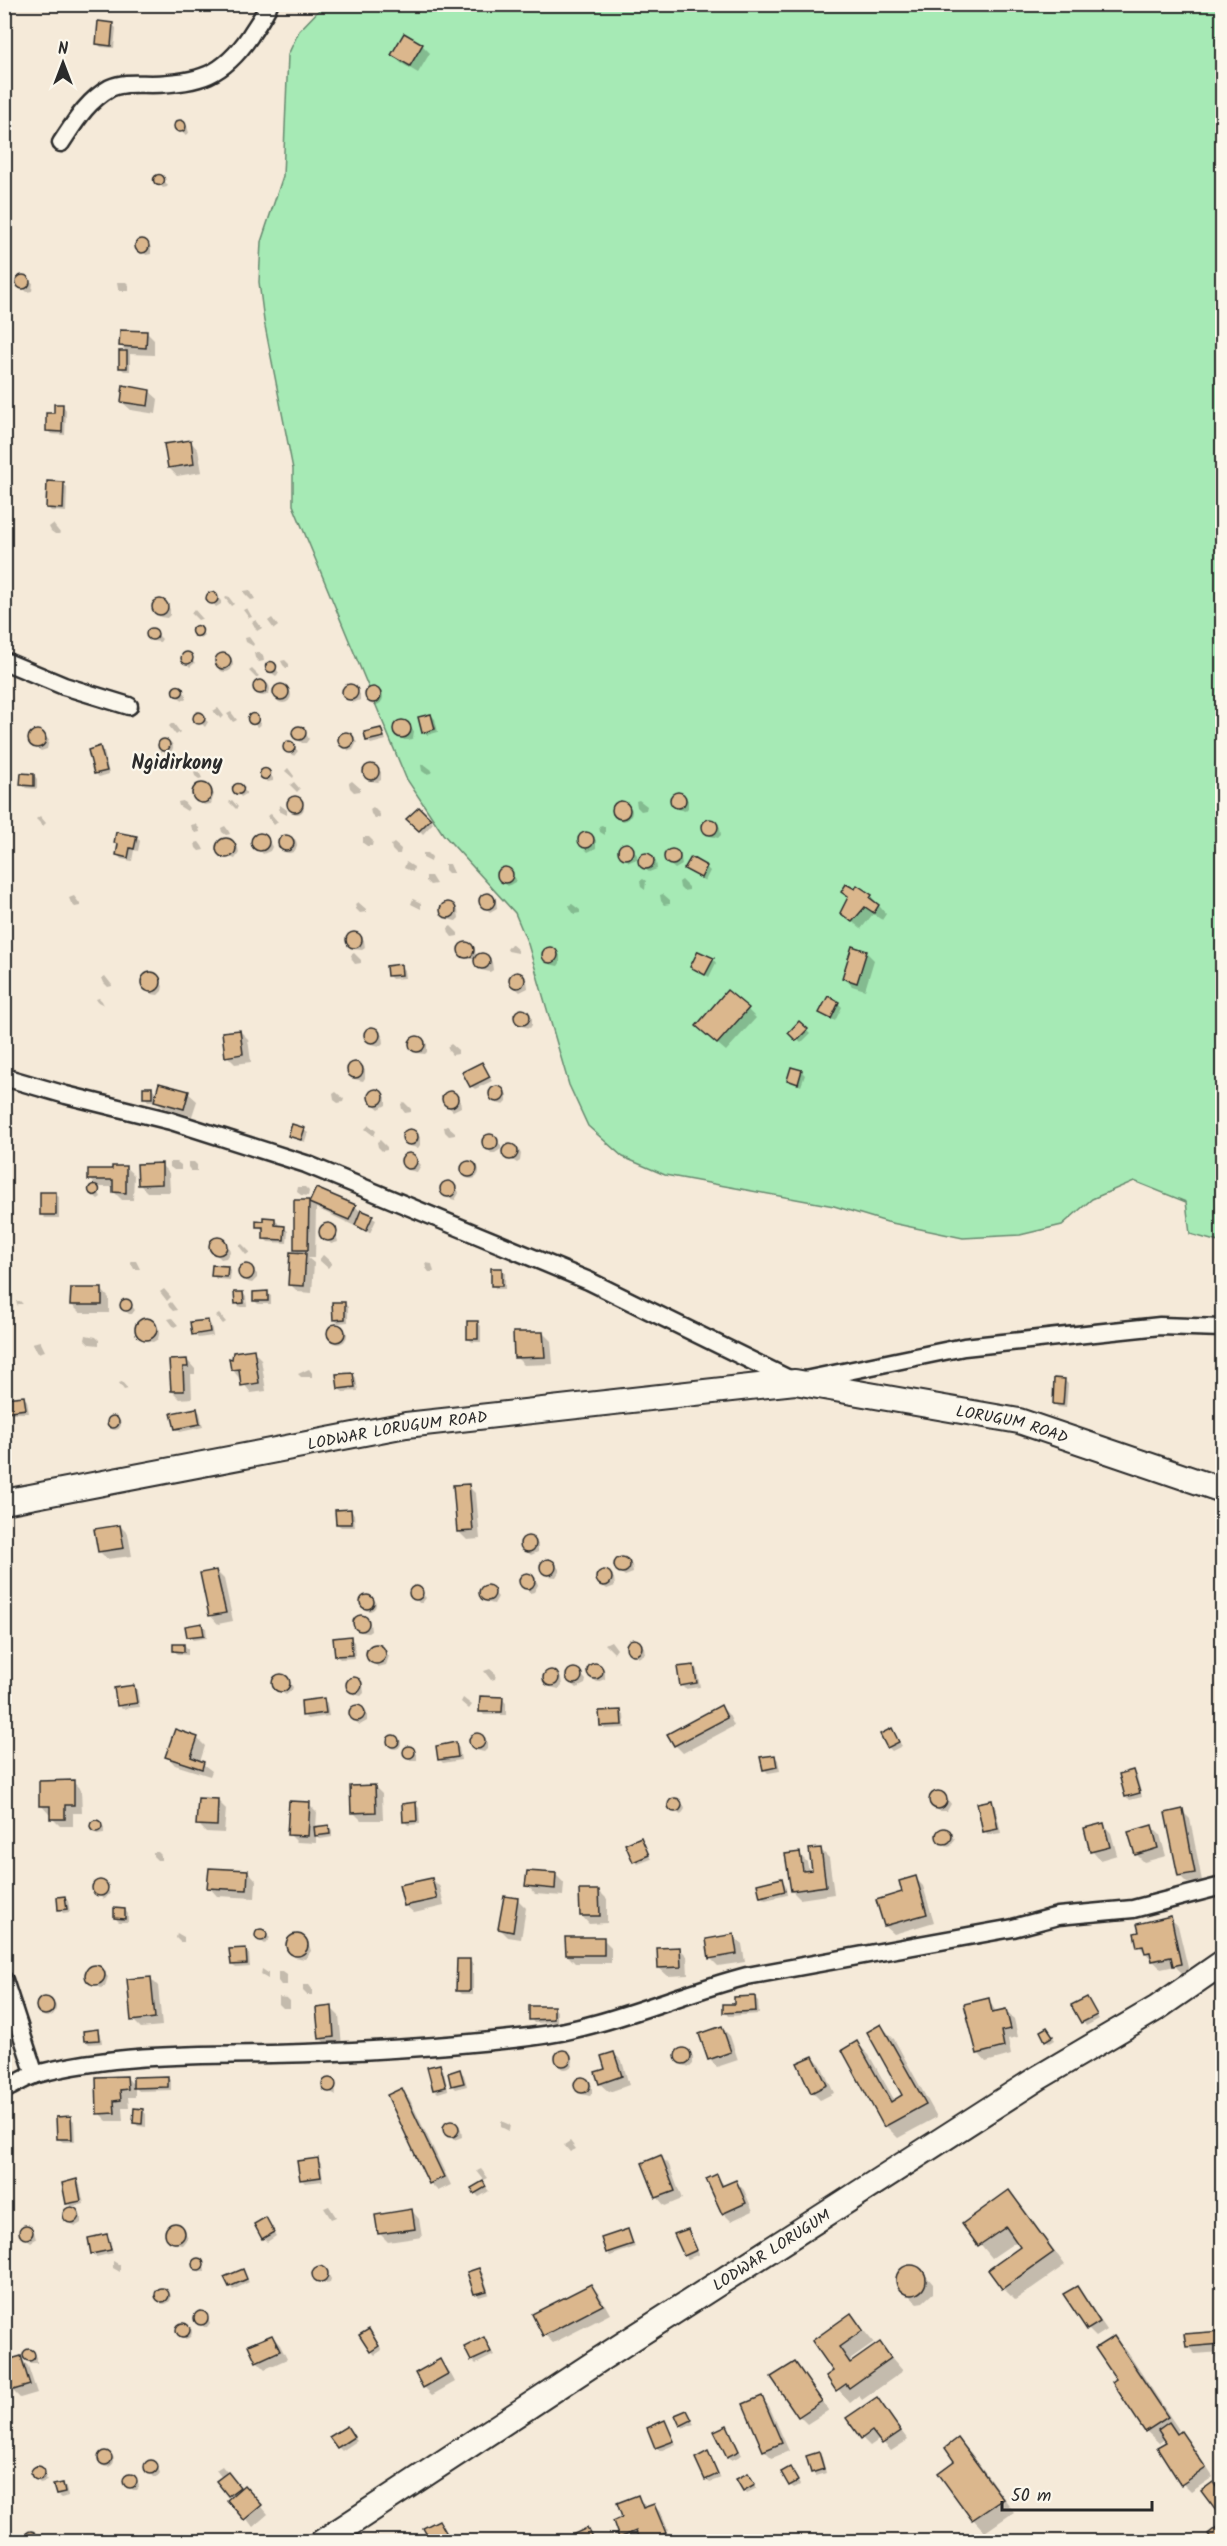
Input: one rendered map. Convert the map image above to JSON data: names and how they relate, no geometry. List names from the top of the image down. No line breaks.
{"streets":{"main road":["LORUGUM ROAD","LODWAR LORUGUM ROAD","LODWAR LORUGUM"]},"crossings":[["LORUGUM ROAD","LODWAR LORUGUM ROAD"]],"districts":["Ngidirkony"],"scale_bar":"50 m","north":"top"}
